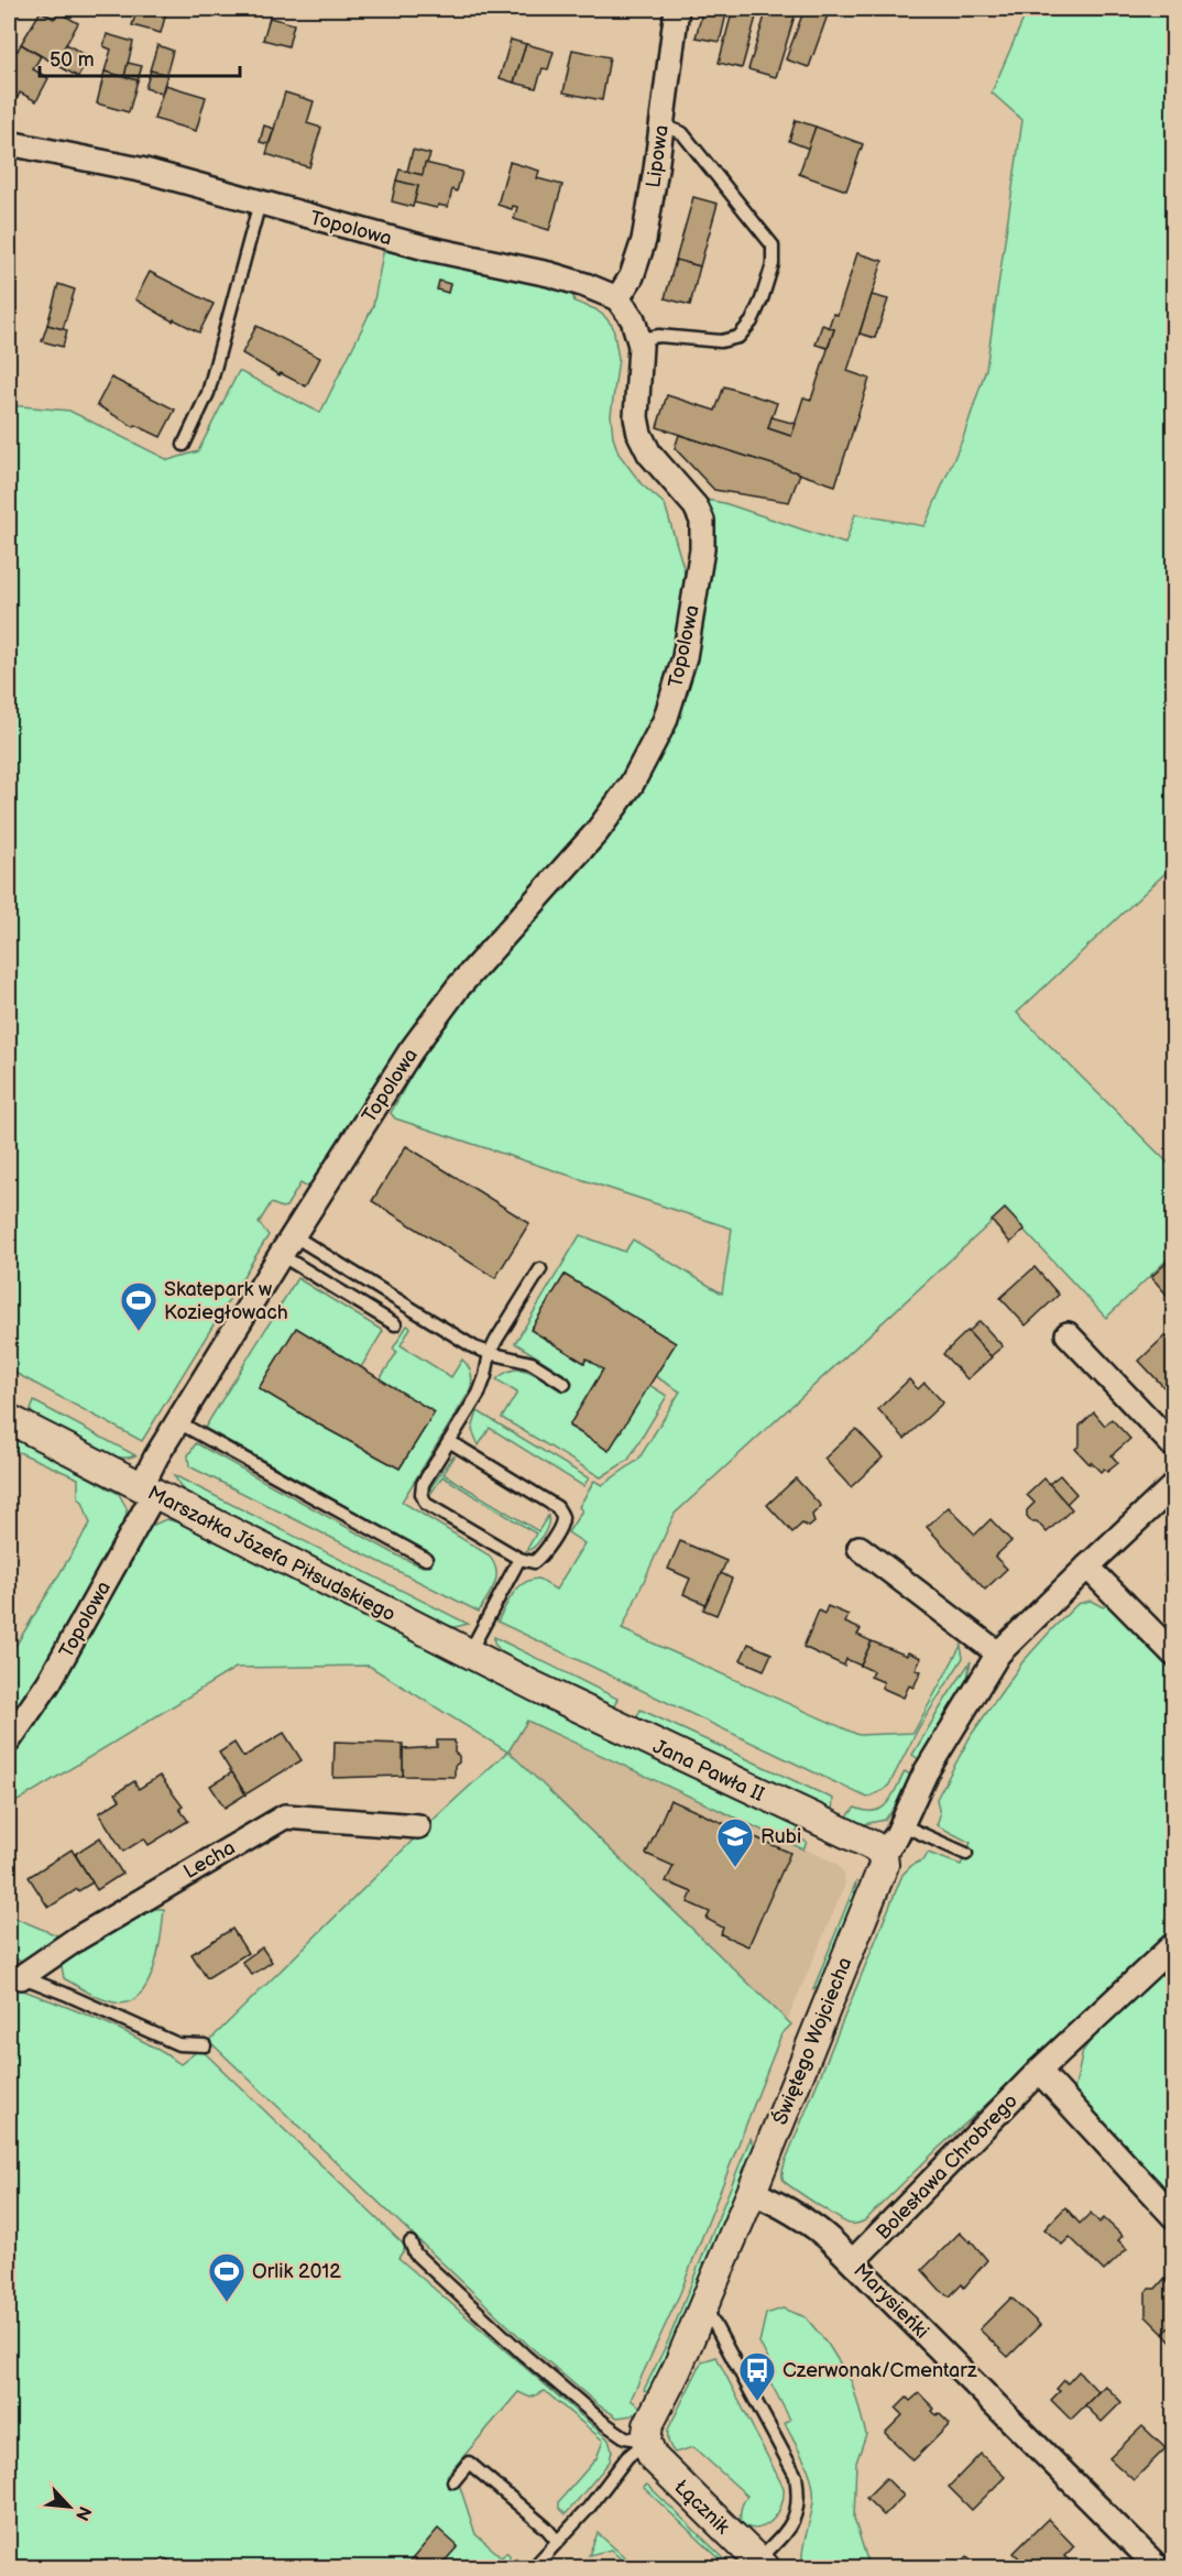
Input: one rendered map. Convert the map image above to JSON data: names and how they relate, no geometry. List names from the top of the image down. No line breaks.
{"streets":{"street":["Lipowa","Topolowa","Marszałka Józefa Piłsudskiego","Jana Pawła II","Lecha","Świętego Wojciecha","Bolesława Chrobrego","Marysieńki","Łącznik"]},"crossings":[["Lipowa","Topolowa"],["Topolowa","Marszałka Józefa Piłsudskiego"],["Marszałka Józefa Piłsudskiego","Jana Pawła II"],["Jana Pawła II","Świętego Wojciecha"],["Świętego Wojciecha","Marysieńki"],["Świętego Wojciecha","Łącznik"],["Bolesława Chrobrego","Marysieńki"]],"places":{"sports":["Skatepark w Koziegłowach","Orlik 2012"],"school or university":["Rubi"],"bus stop":["Czerwonak/Cmentarz"]},"scale_bar":"50 m","north":"bottom right"}
